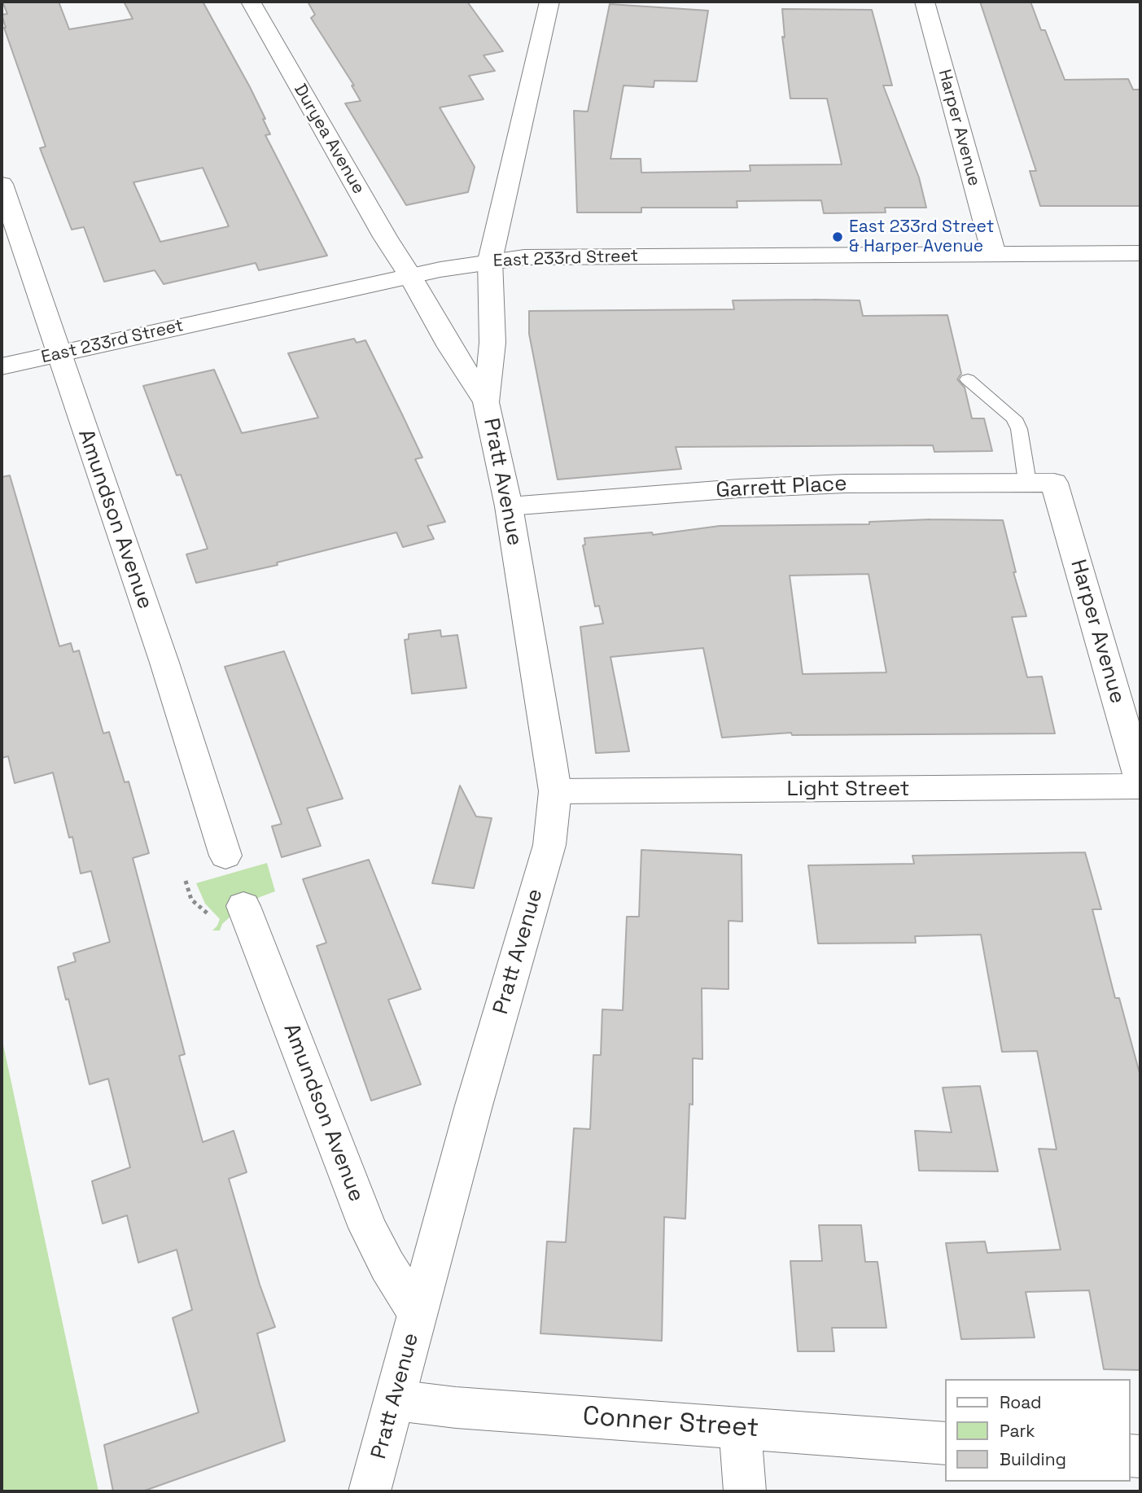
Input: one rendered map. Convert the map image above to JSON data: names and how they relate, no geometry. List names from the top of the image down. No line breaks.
{"streets":{"street":["Harper Avenue","Duryea Avenue","East 233rd Street","Pratt Avenue","Garrett Place","Amundson Avenue","Light Street","Conner Street"]},"crossings":[["Harper Avenue","East 233rd Street"],["Harper Avenue","Garrett Place"],["Duryea Avenue","East 233rd Street"],["Duryea Avenue","Pratt Avenue"],["East 233rd Street","Pratt Avenue"],["East 233rd Street","Amundson Avenue"],["Pratt Avenue","Garrett Place"],["Pratt Avenue","Amundson Avenue"],["Pratt Avenue","Light Street"],["Pratt Avenue","Conner Street"]],"places":["East 233rd Street & Harper Avenue"],"legend":["Road","Park","Building"]}
